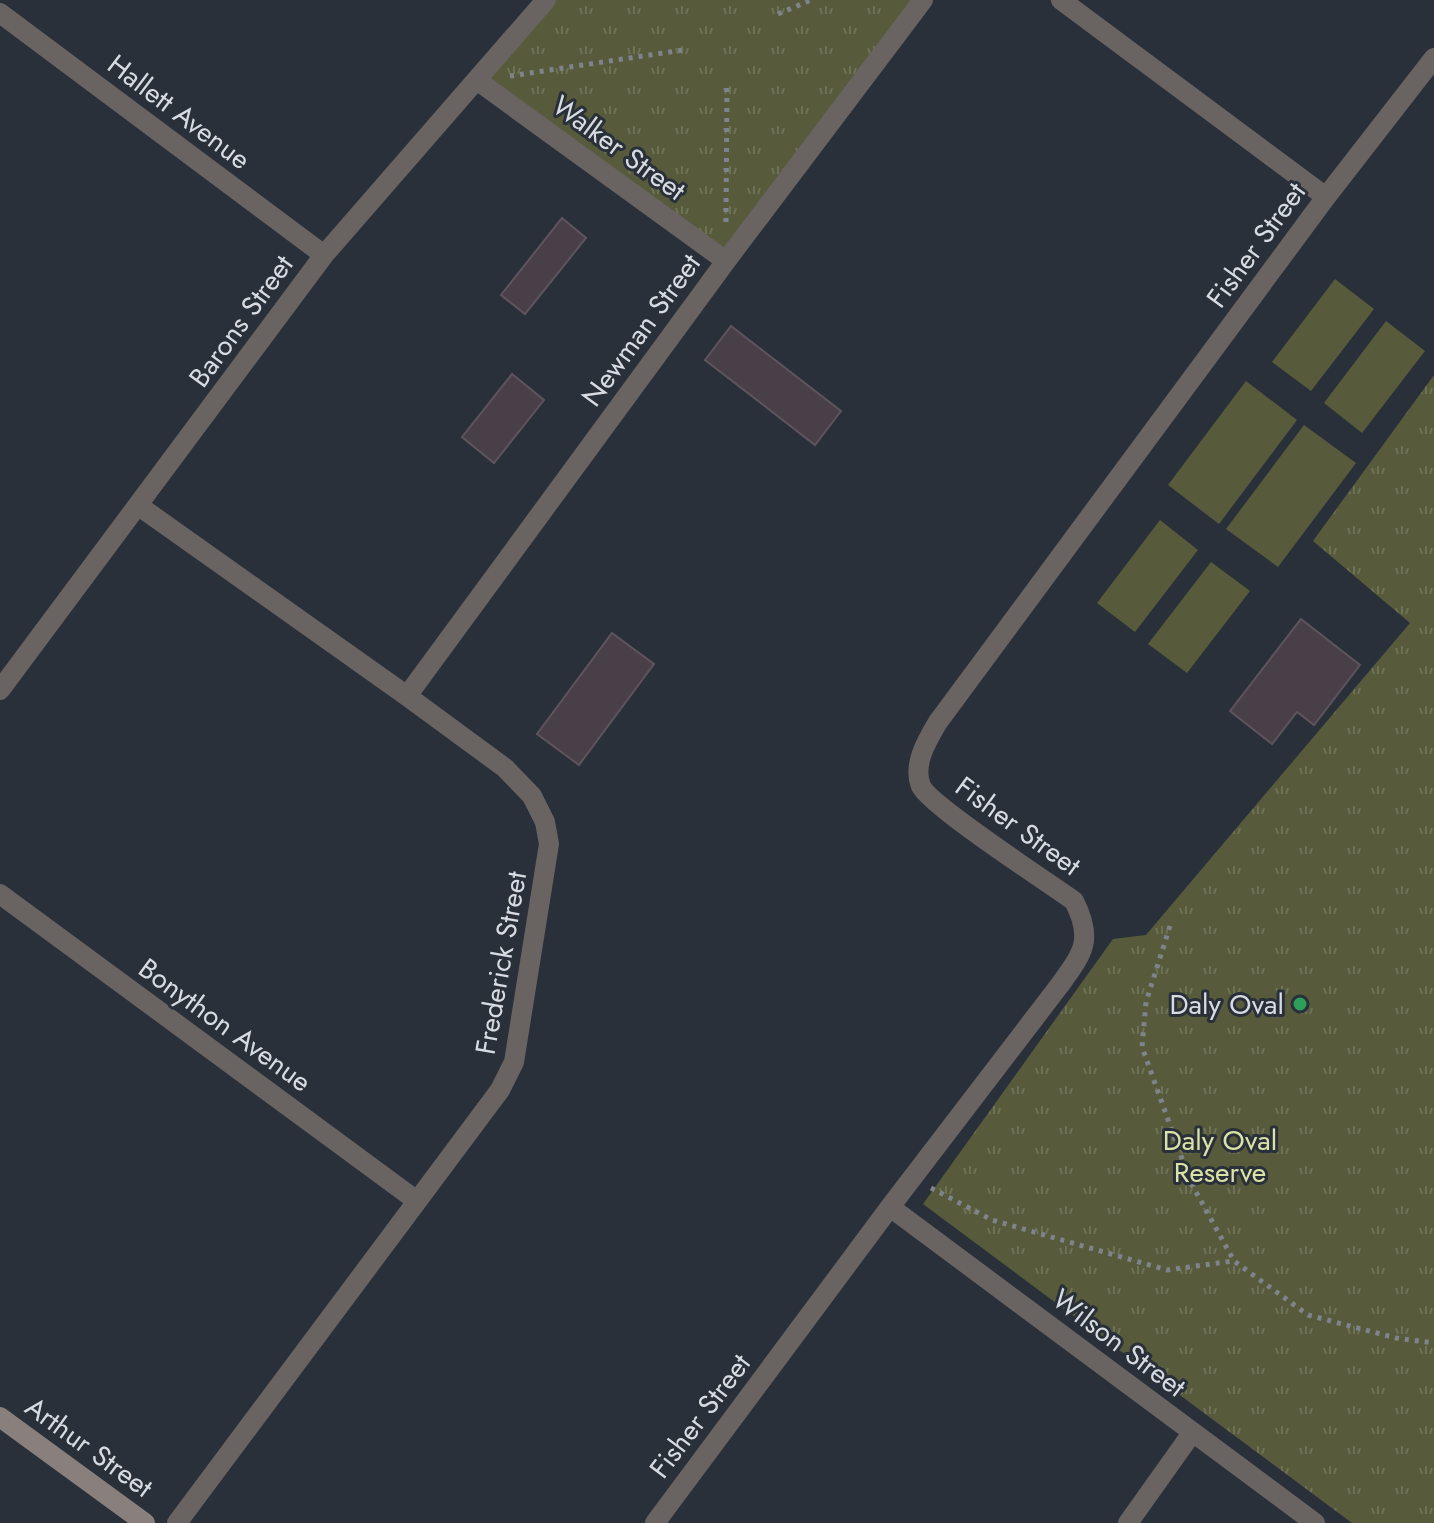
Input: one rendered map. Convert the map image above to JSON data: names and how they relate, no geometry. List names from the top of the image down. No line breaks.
{"streets":{"street":["Hallett Avenue","Walker Street","Fisher Street","Barons Street","Newman Street","Frederick Street","Bonython Avenue","Wilson Street","Arthur Street"]},"crossings":[["Hallett Avenue","Barons Street"],["Walker Street","Barons Street"],["Walker Street","Newman Street"],["Fisher Street","Wilson Street"],["Barons Street","Frederick Street"],["Newman Street","Frederick Street"],["Frederick Street","Bonython Avenue"]],"parks":["Daly Oval Reserve"],"places":["Daly Oval"]}
